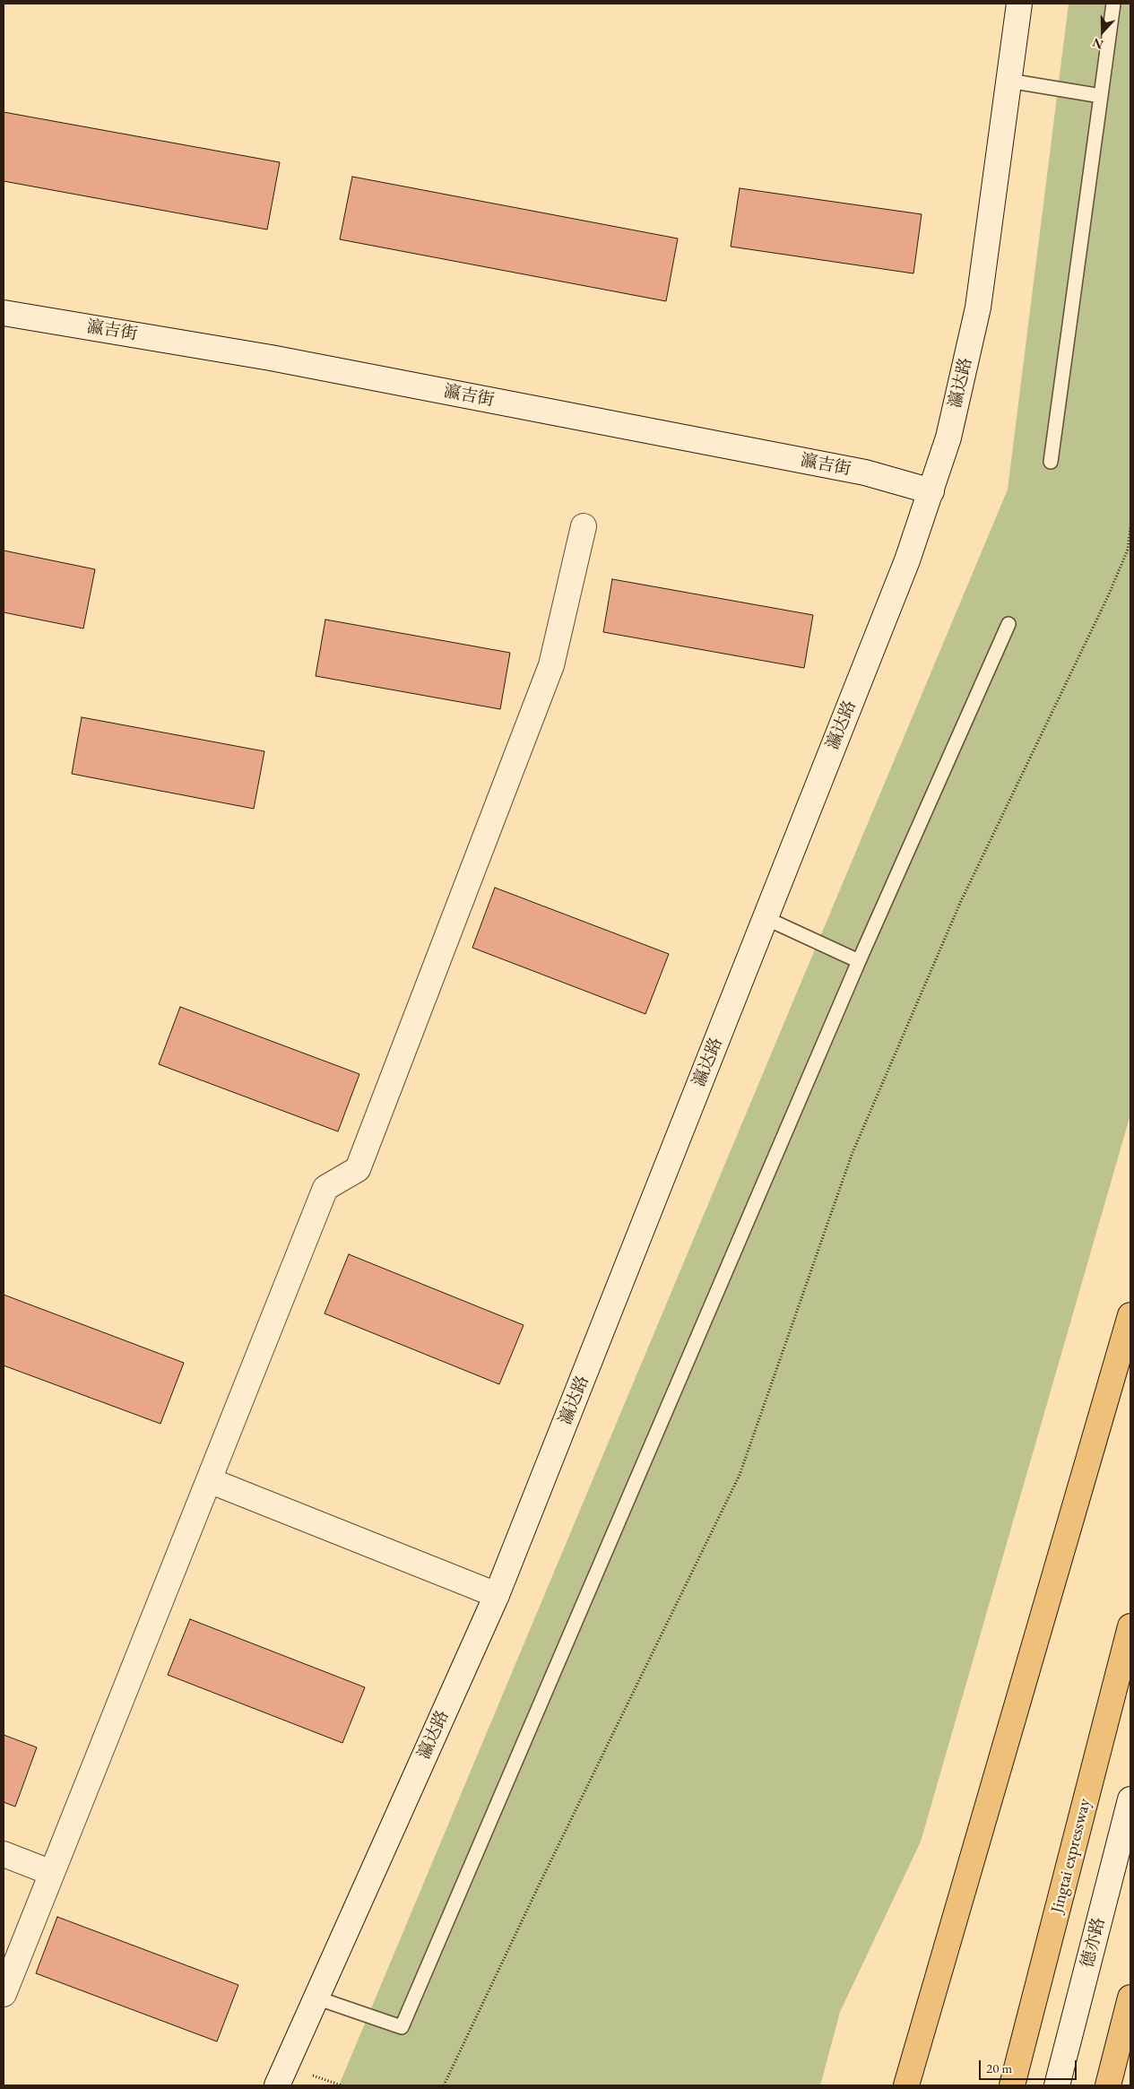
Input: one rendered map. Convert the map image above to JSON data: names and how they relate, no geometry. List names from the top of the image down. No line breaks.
{"streets":{"highway":["Jingtai expressway"],"street":["瀛吉街","瀛达路","德亦路"]},"crossings":[["瀛吉街","瀛达路"]],"scale_bar":"20 m","north":"bottom"}
